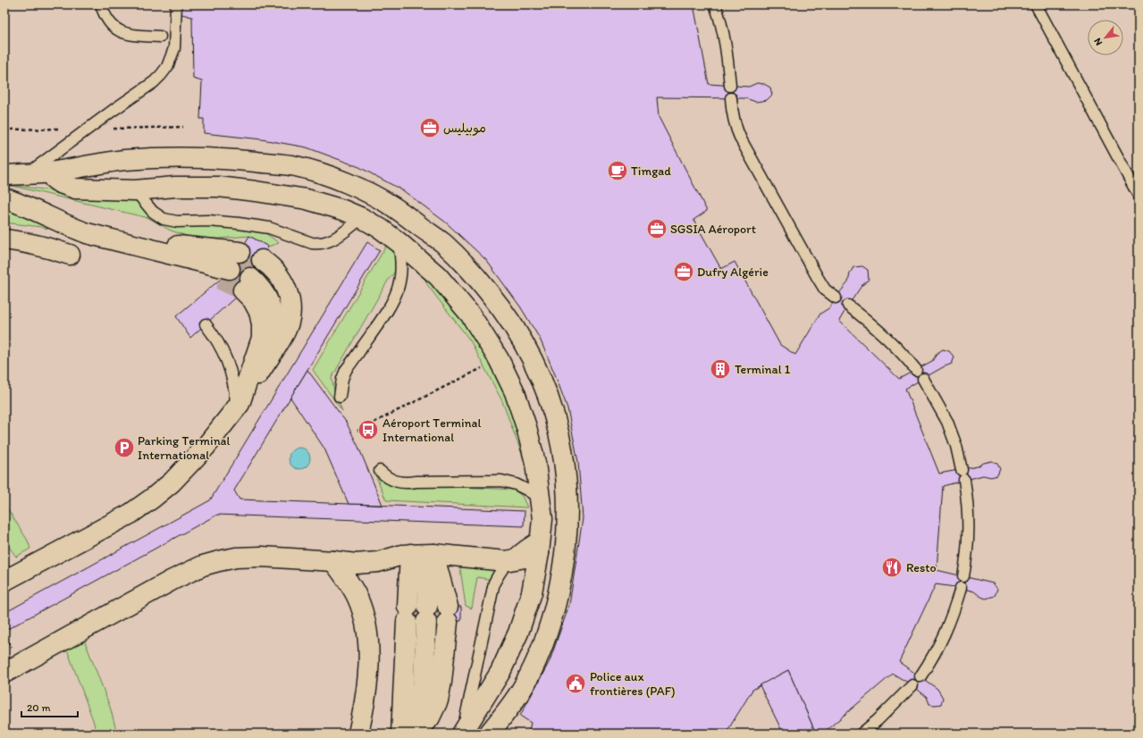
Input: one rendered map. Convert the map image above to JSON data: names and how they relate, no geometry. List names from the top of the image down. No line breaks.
{"places":{"office":["موبيليس","SGSIA Aéroport","Dufry Algérie"],"cafe":["Timgad"],"building":["Terminal 1"],"bus stop":["Aéroport Terminal International"],"parking":["Parking Terminal International"],"restaurant":["Resto"],"public building":["Police aux frontières (PAF)"]},"scale_bar":"20 m","north":"bottom left"}
